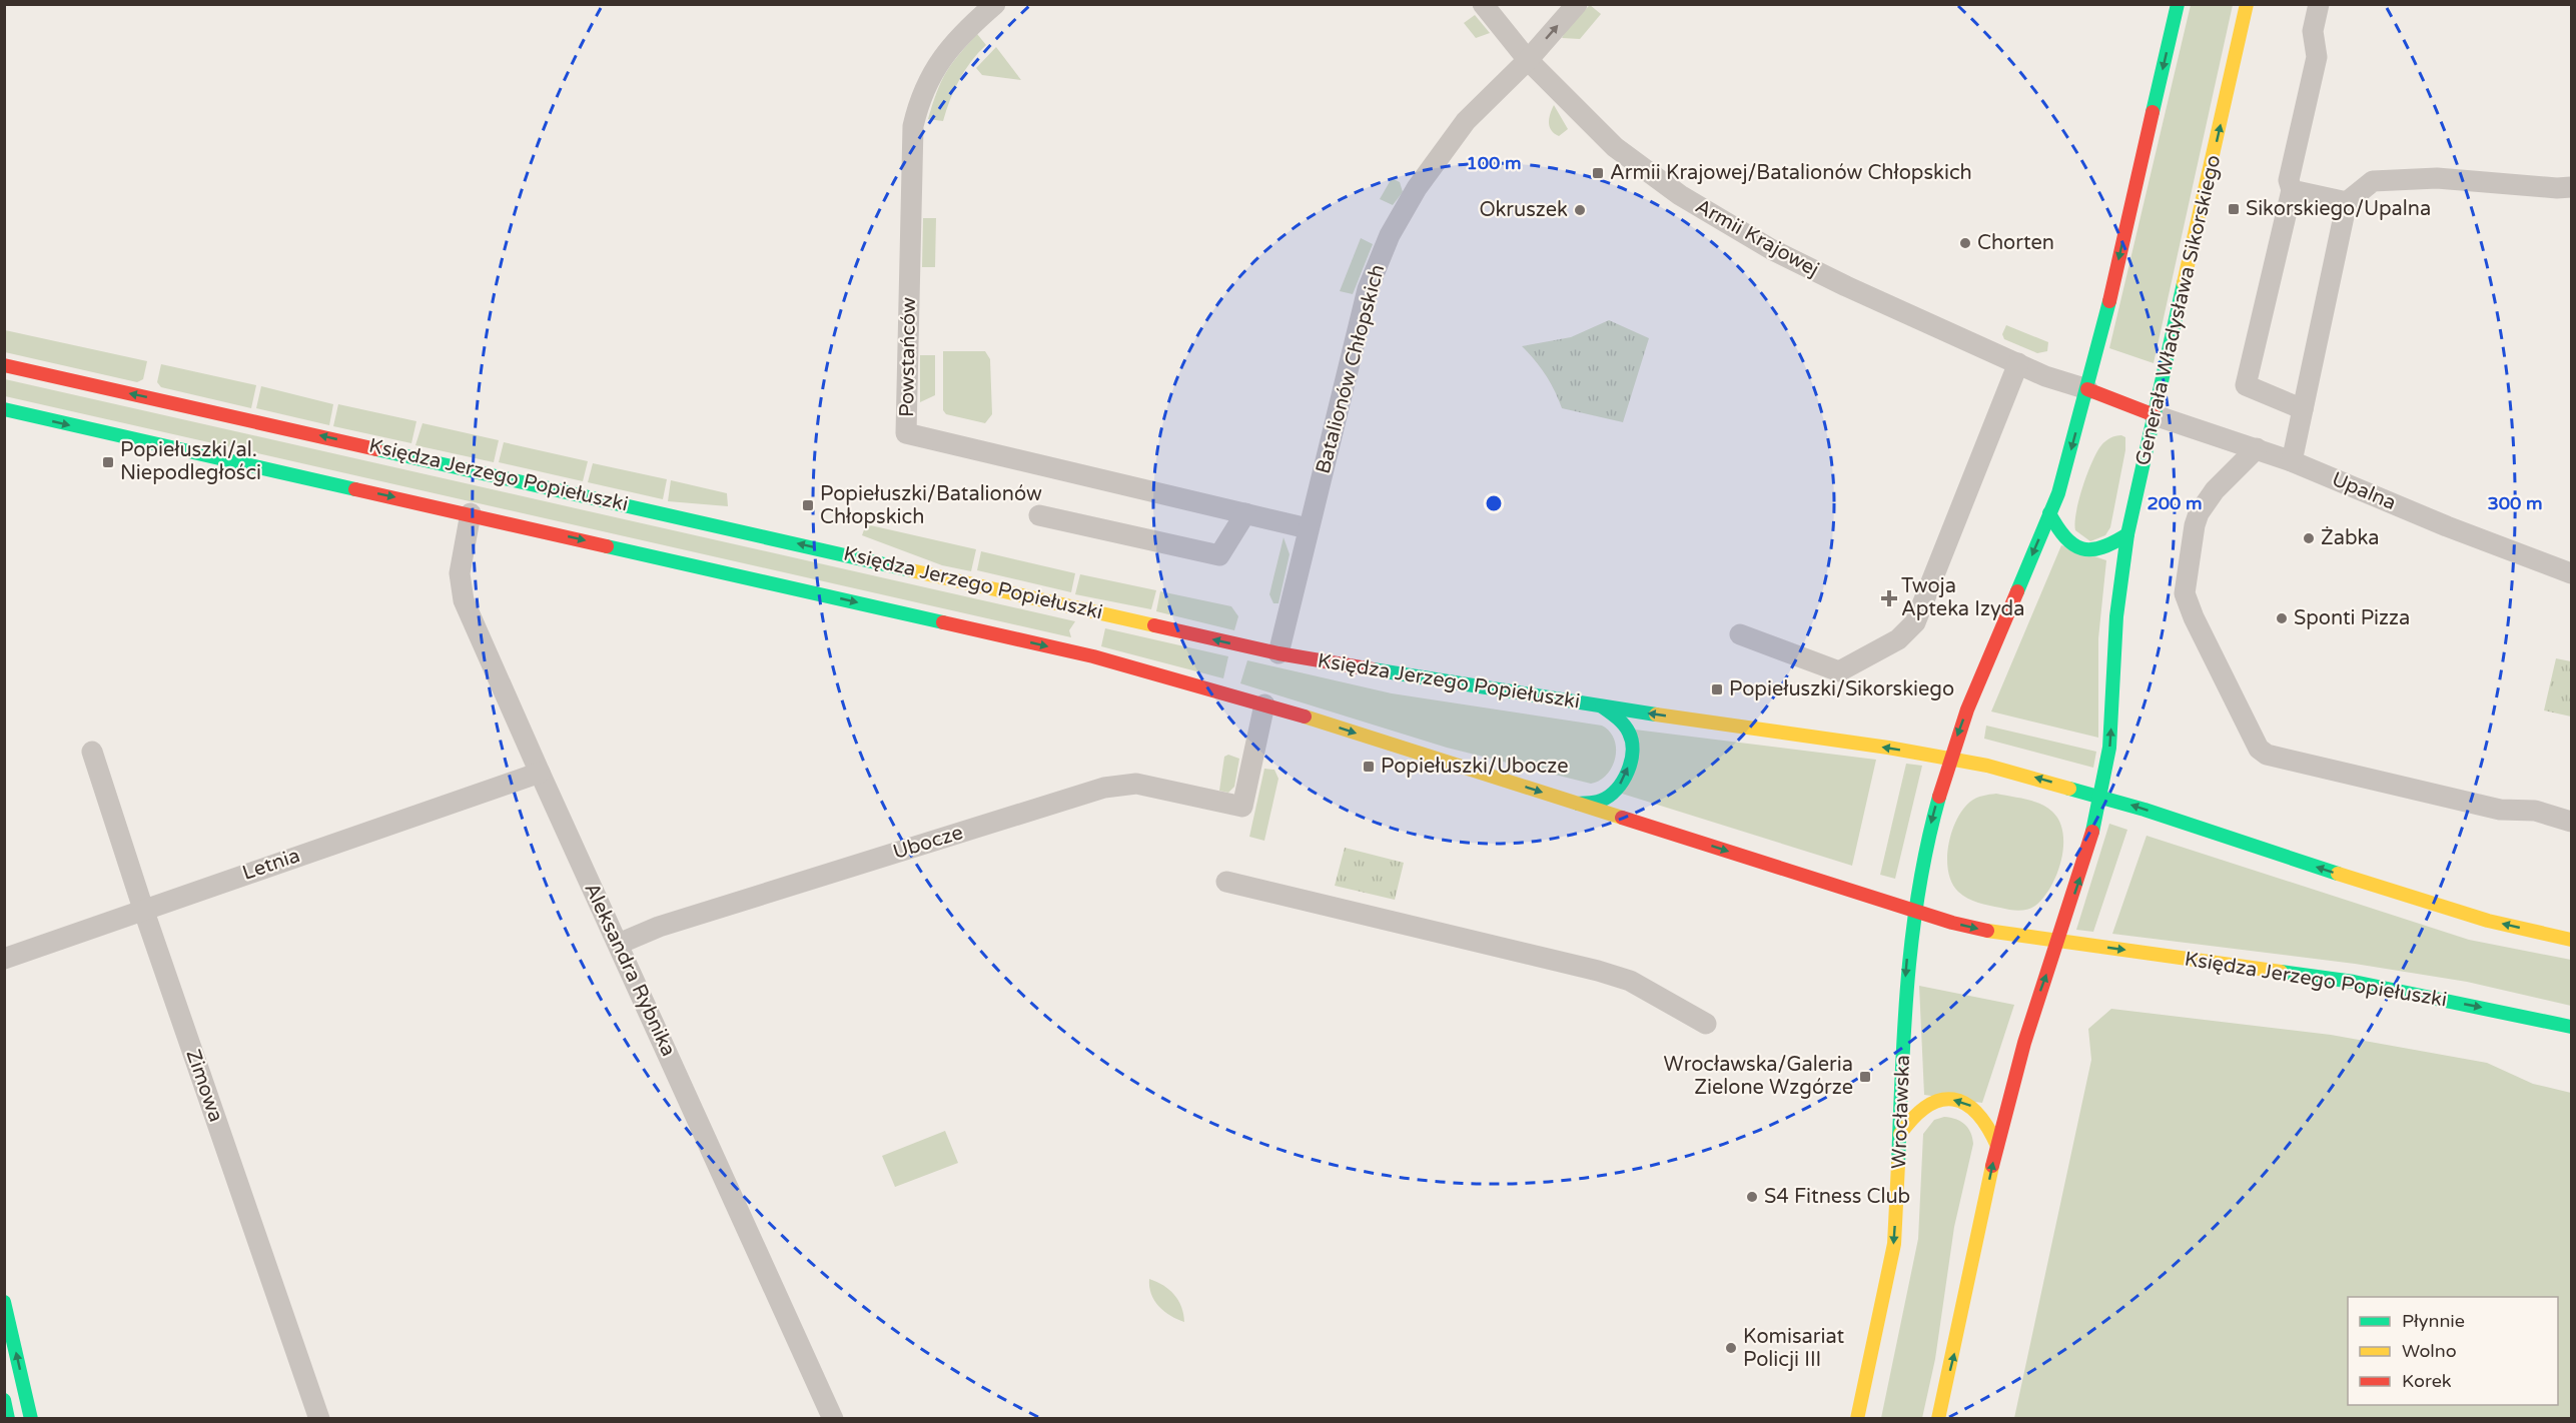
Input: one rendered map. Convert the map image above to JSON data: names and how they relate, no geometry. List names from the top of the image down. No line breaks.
{"streets":{"main road":["Generała Władysława Sikorskiego","Księdza Jerzego Popiełuszki","Wrocławska"],"street":["Armii Krajowej","Powstańców","Batalionów Chłopskich","Upalna","Ubocze","Letnia","Aleksandra Rybnika","Zimowa"]},"crossings":[["Armii Krajowej","Batalionów Chłopskich"],["Generała Władysława Sikorskiego","Księdza Jerzego Popiełuszki"],["Generała Władysława Sikorskiego","Upalna"],["Powstańców","Batalionów Chłopskich"],["Batalionów Chłopskich","Księdza Jerzego Popiełuszki"],["Księdza Jerzego Popiełuszki","Wrocławska"],["Ubocze","Aleksandra Rybnika"],["Letnia","Aleksandra Rybnika"],["Letnia","Zimowa"]],"places":{"transit":["Armii Krajowej/Batalionów Chłopskich","Sikorskiego/Upalna","Popiełuszki/al. Niepodległości","Popiełuszki/Batalionów Chłopskich","Popiełuszki/Sikorskiego","Popiełuszki/Ubocze","Wrocławska/Galeria Zielone Wzgórze"],"other":["Okruszek","Chorten","Żabka","Sponti Pizza","S4 Fitness Club","Komisariat Policji III"],"health":["Twoja Apteka Izyda"]},"legend":["Płynnie","Wolno","Korek"],"rings":["100 m","200 m","300 m"]}
